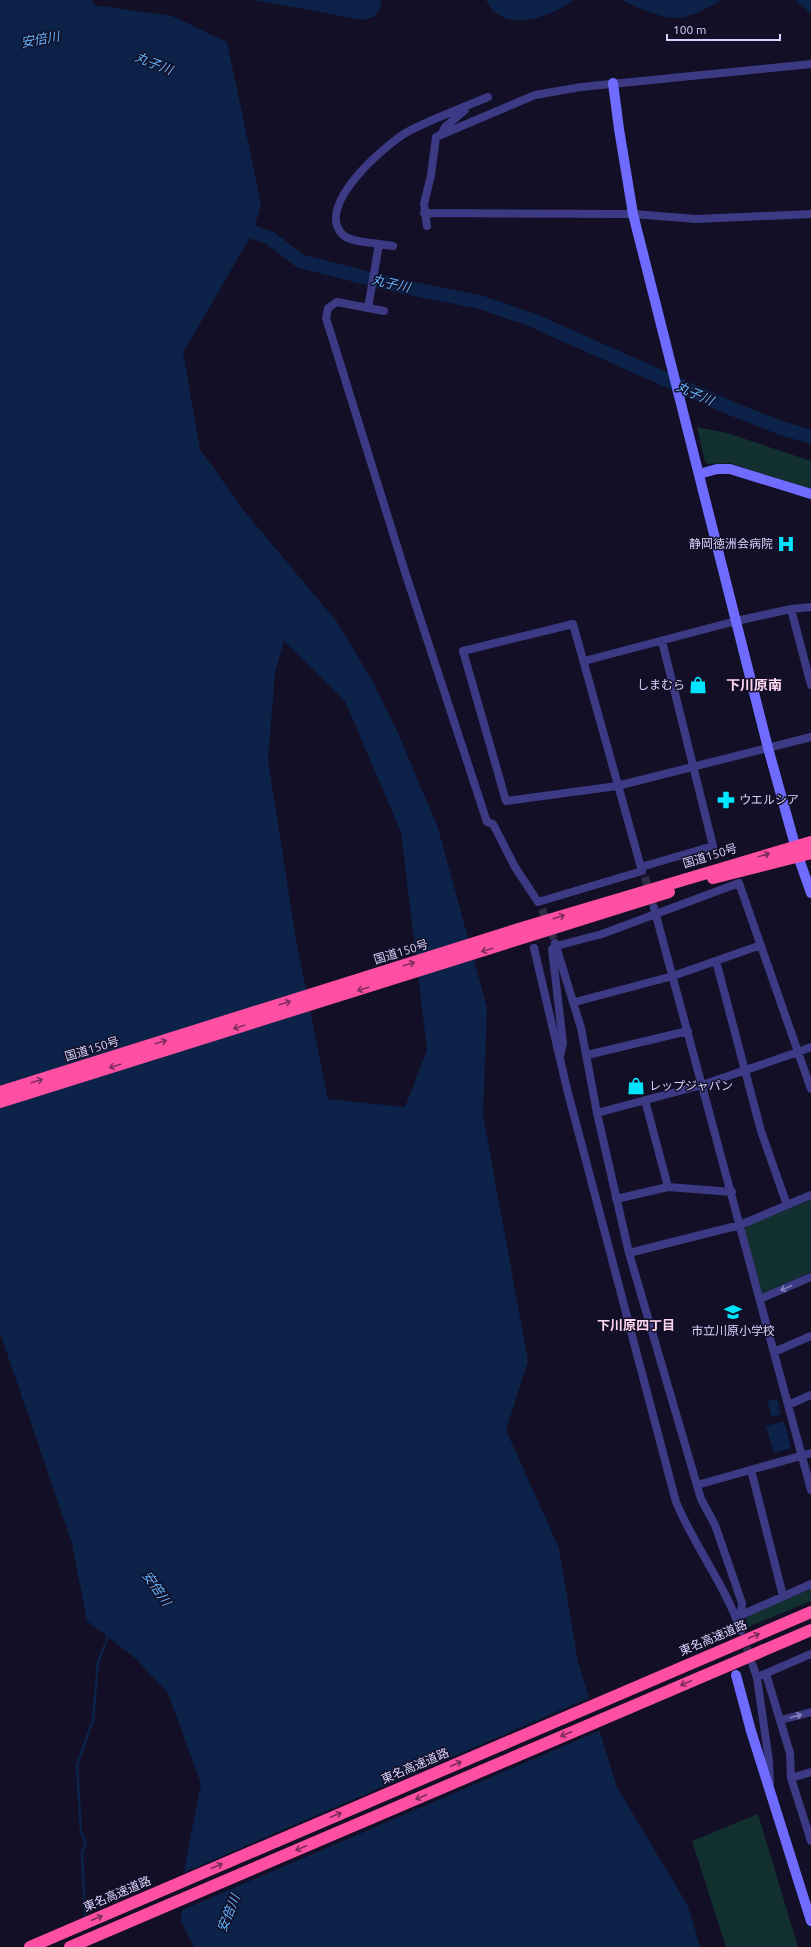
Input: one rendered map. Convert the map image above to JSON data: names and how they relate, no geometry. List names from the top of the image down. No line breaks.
{"streets":{"highway":["国道150号","東名高速道路"]},"districts":["下川原南","下川原四丁目"],"water":["安倍川","丸子川"],"places":{"hospital":["静岡徳洲会病院"],"shop":["しまむら","レップジャパン"],"pharmacy":["ウエルシア"],"school or university":["市立川原小学校"]},"scale_bar":"100 m"}
